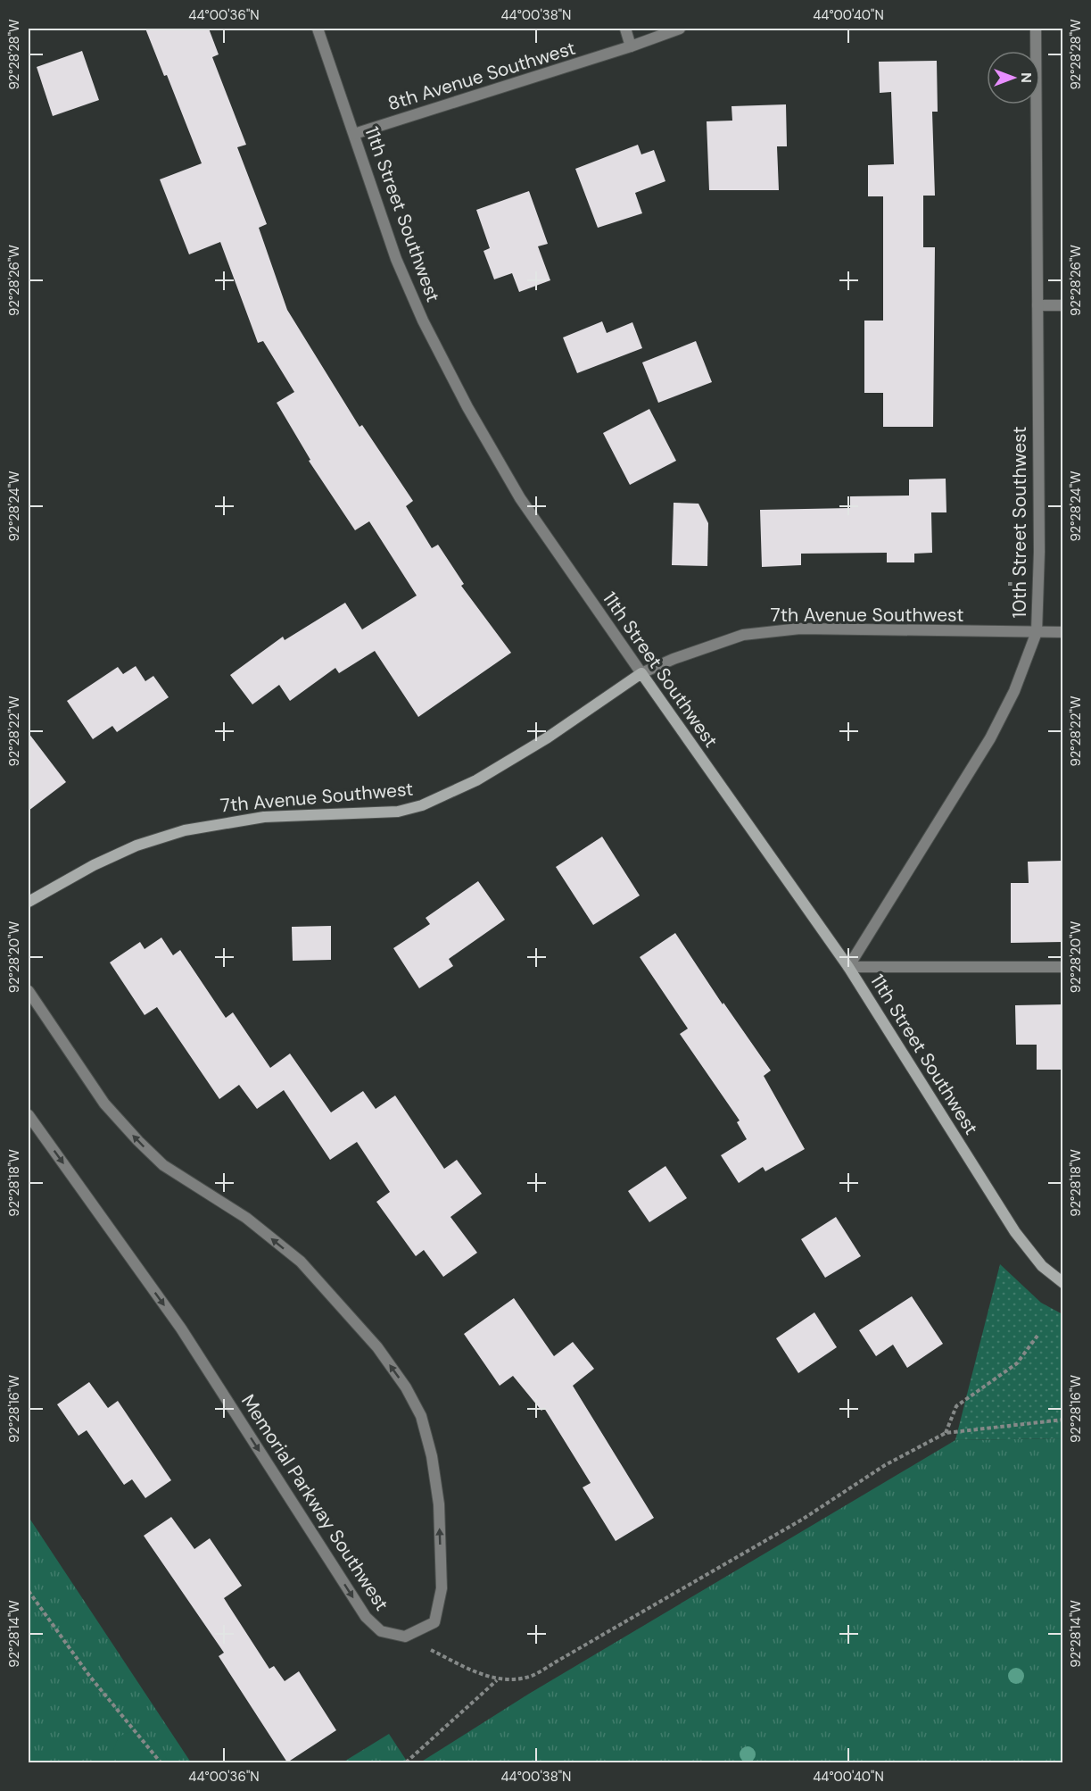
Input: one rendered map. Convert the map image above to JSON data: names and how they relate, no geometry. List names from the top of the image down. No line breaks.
{"streets":{"street":["8th Avenue Southwest","11th Street Southwest","10th Street Southwest","7th Avenue Southwest","Memorial Parkway Southwest"]},"crossings":[["8th Avenue Southwest","11th Street Southwest"],["11th Street Southwest","10th Street Southwest"],["11th Street Southwest","7th Avenue Southwest"],["10th Street Southwest","7th Avenue Southwest"]],"one_way":["Memorial Parkway Southwest"],"north":"right","coordinates":["44°00'36\"N","44°00'38\"N","44°00'40\"N","92°28'28\"W","92°28'26\"W","92°28'24\"W","92°28'22\"W","92°28'20\"W","92°28'18\"W","92°28'16\"W","92°28'14\"W"]}
